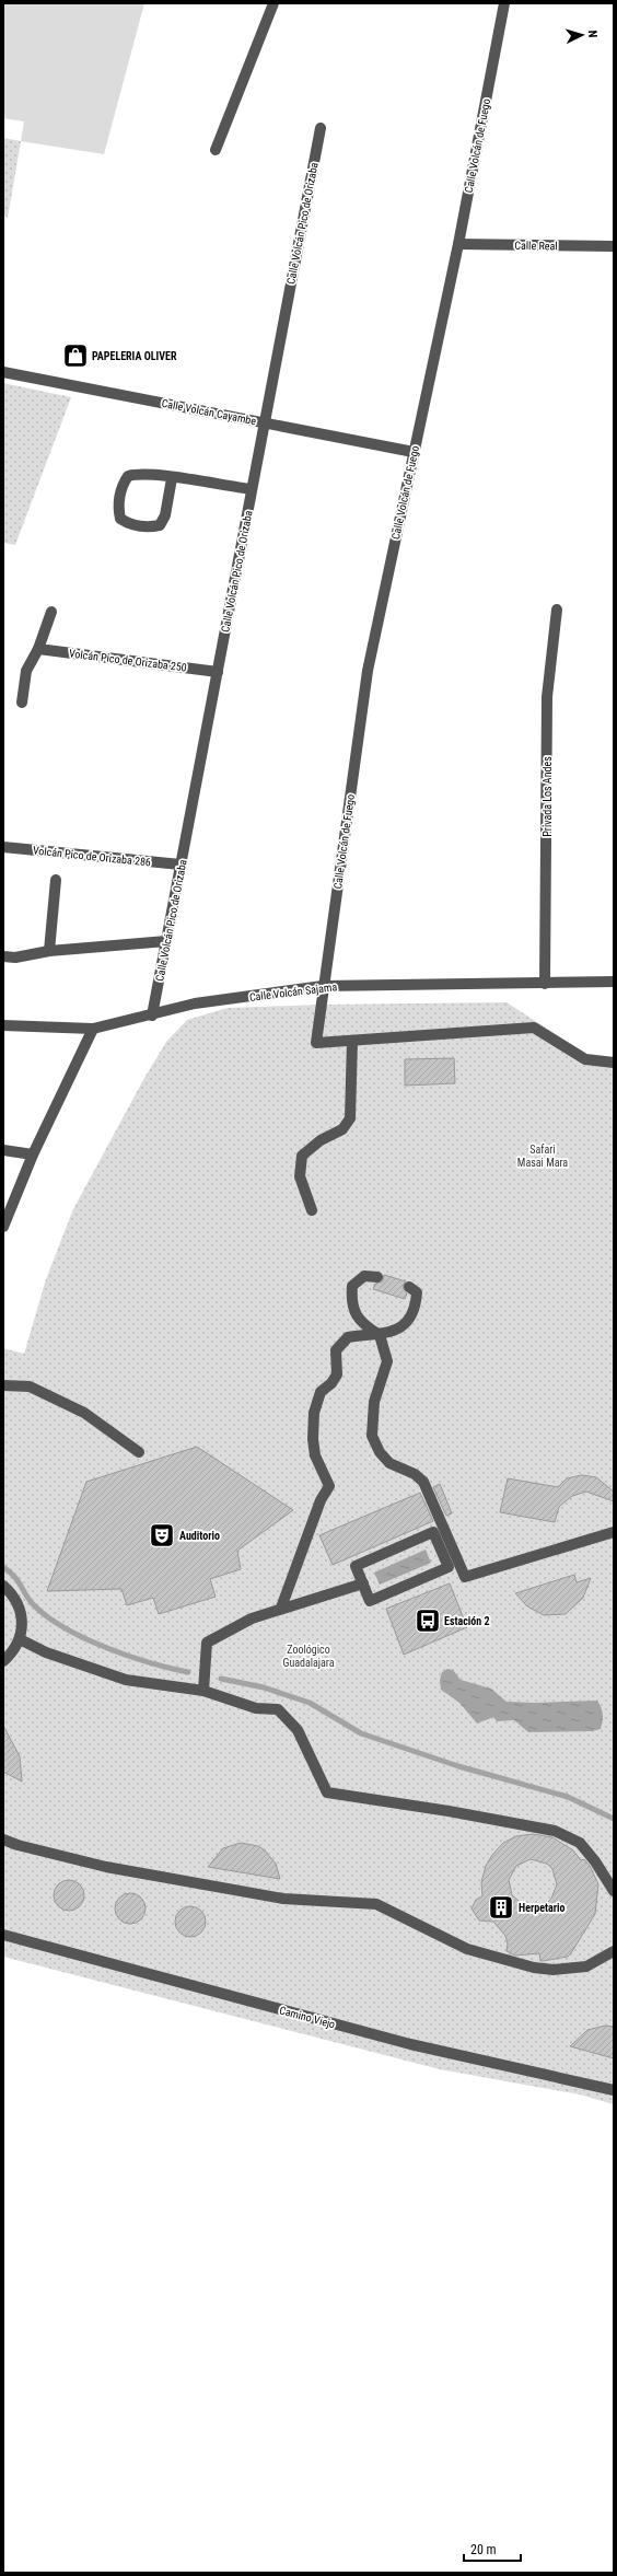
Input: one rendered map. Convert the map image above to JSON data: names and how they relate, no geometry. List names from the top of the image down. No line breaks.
{"streets":{"street":["Calle Volcán de Fuego","Calle Volcán Pico de Orizaba","Calle Real","Calle Volcán Cayambe","Volcán Pico de Orizaba 250","Privada Los Andes","Volcán Pico de Orizaba 286","Calle Volcán Sajama","Camino Viejo"]},"crossings":[["Calle Volcán de Fuego","Calle Real"],["Calle Volcán de Fuego","Calle Volcán Cayambe"],["Calle Volcán de Fuego","Calle Volcán Sajama"],["Calle Volcán Pico de Orizaba","Calle Volcán Cayambe"],["Calle Volcán Pico de Orizaba","Volcán Pico de Orizaba 250"],["Calle Volcán Pico de Orizaba","Volcán Pico de Orizaba 286"],["Calle Volcán Pico de Orizaba","Calle Volcán Sajama"],["Privada Los Andes","Calle Volcán Sajama"]],"parks":["Safari Masai Mara","Zoológico Guadalajara"],"places":{"shop":["PAPELERIA OLIVER"],"theatre":["Auditorio"],"bus stop":["Estación 2"],"building":["Herpetario"]},"scale_bar":"20 m","north":"right"}
